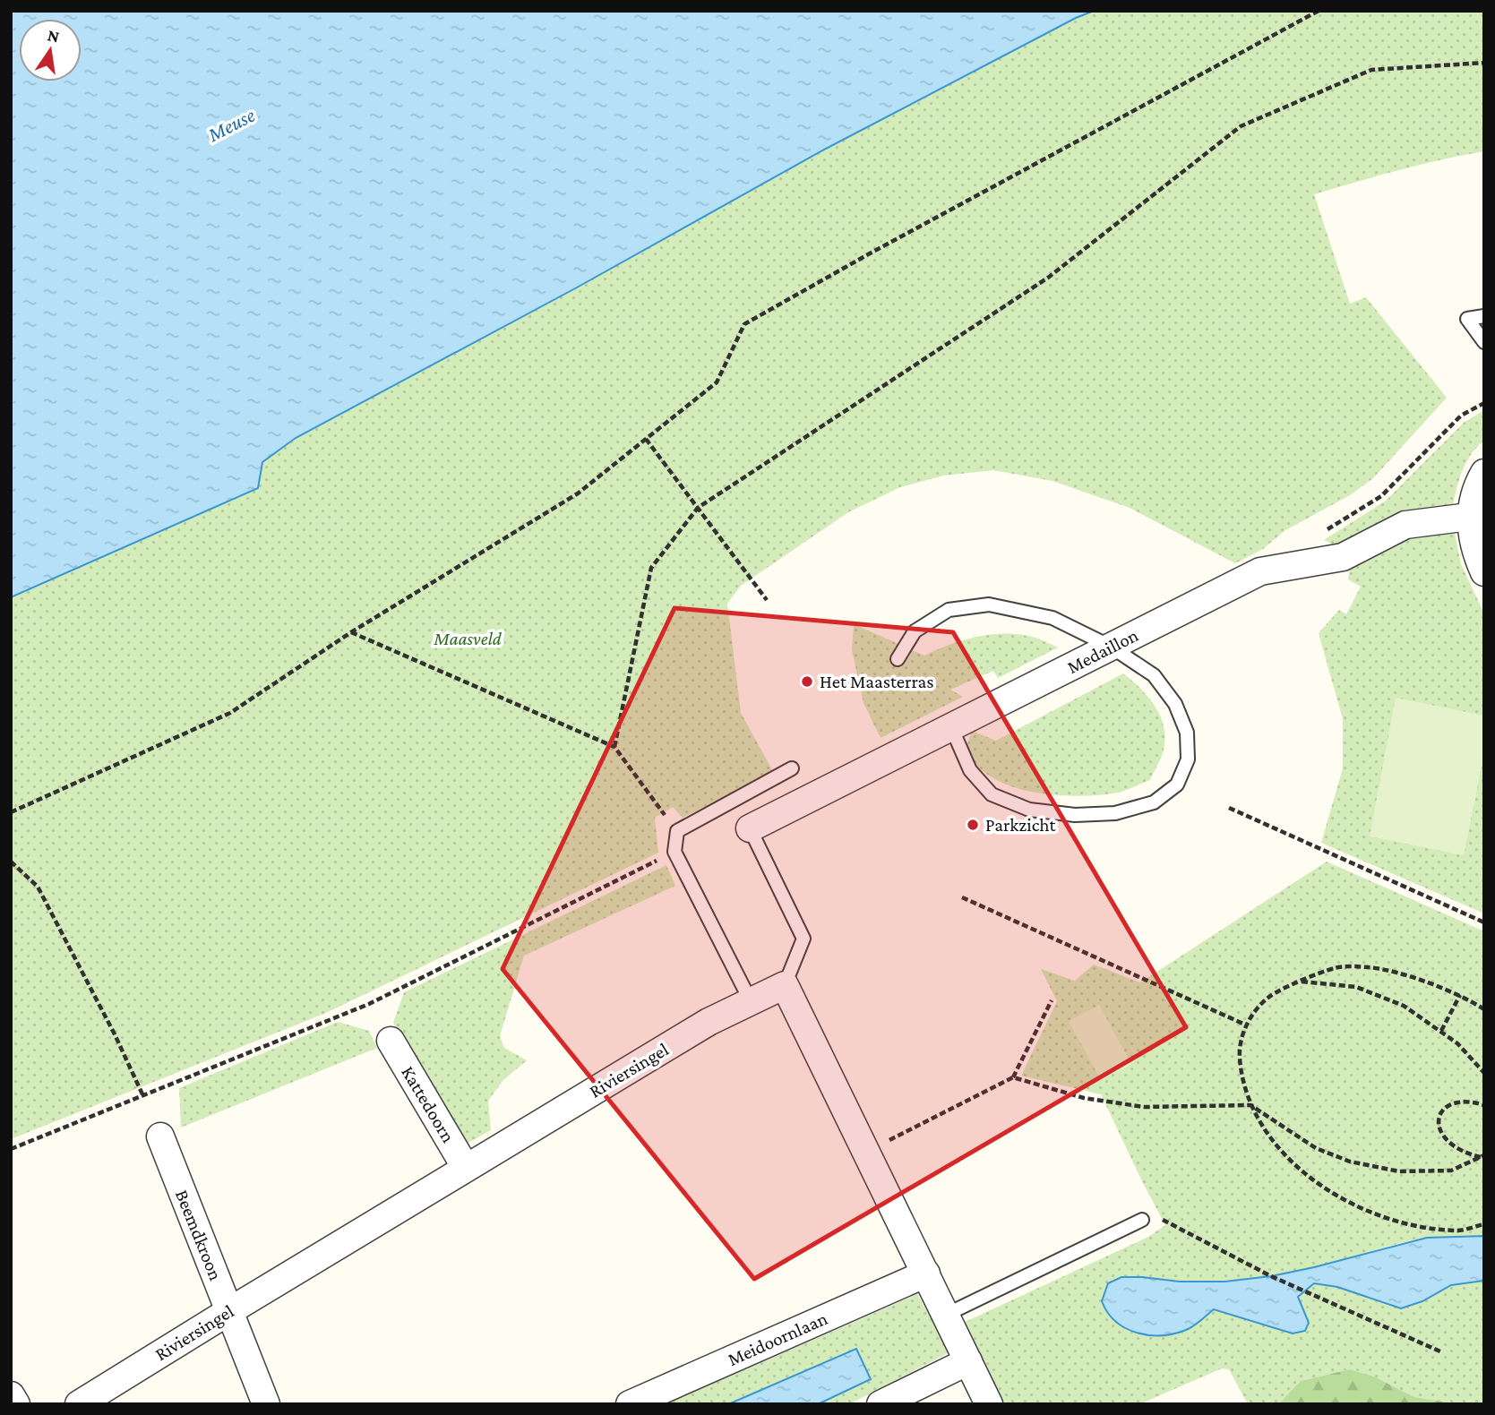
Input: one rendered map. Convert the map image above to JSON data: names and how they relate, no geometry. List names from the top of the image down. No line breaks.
{"streets":{"street":["Medaillon","Riviersingel","Kattedoorn","Beemdkroon","Meidoornlaan"]},"crossings":[["Riviersingel","Kattedoorn"],["Riviersingel","Beemdkroon"]],"water":["Meuse"],"parks":["Maasveld"],"places":["Het Maasterras","Parkzicht"],"north":"top"}
